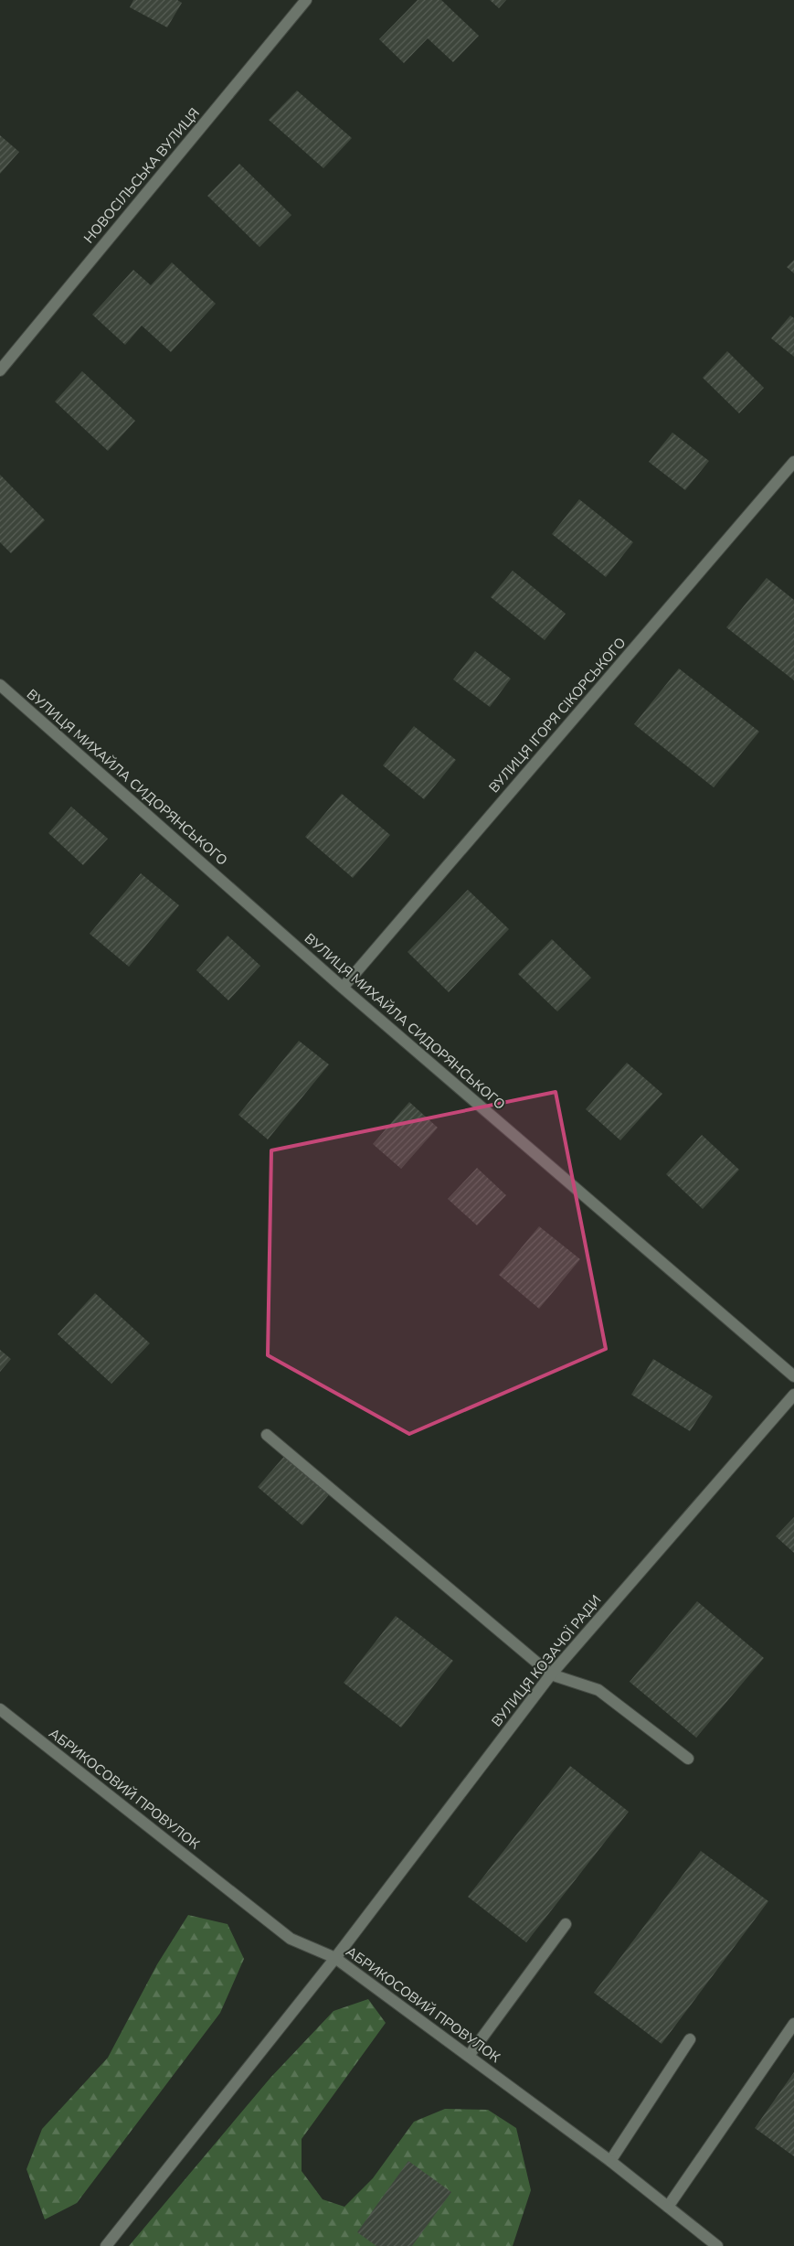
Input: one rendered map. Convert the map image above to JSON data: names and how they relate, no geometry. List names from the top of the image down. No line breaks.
{"streets":{"street":["НОВОСІЛЬСЬКА ВУЛИЦЯ","ВУЛИЦЯ ІГОРЯ СІКОРСЬКОГО","ВУЛИЦЯ МИХАЙЛА СИДОРЯНСЬКОГО","ВУЛИЦЯ КОЗАЧОЇ РАДИ","АБРИКОСОВИЙ ПРОВУЛОК"]},"crossings":[["ВУЛИЦЯ ІГОРЯ СІКОРСЬКОГО","ВУЛИЦЯ МИХАЙЛА СИДОРЯНСЬКОГО"],["ВУЛИЦЯ КОЗАЧОЇ РАДИ","АБРИКОСОВИЙ ПРОВУЛОК"]]}
